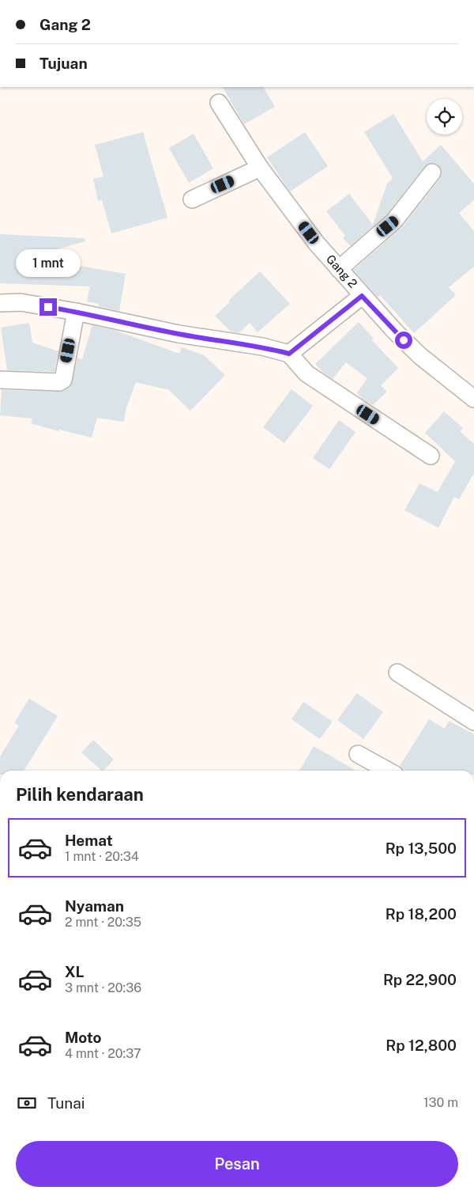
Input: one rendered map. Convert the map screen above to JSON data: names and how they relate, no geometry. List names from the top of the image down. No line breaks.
{"streets":{"street":["Gang 2"]},"page":{"banner":["Gang 2","Tujuan"],"bubble":"1 mnt","heading":"Pilih kendaraan","list":[{"name":"Hemat","note":"1 mnt · 20:34","value":"Rp 13,500"},{"name":"Nyaman","note":"2 mnt · 20:35","value":"Rp 18,200"},{"name":"XL","note":"3 mnt · 20:36","value":"Rp 22,900"},{"name":"Moto","note":"4 mnt · 20:37","value":"Rp 12,800"}],"pay":["Tunai","130 m"],"buttons":"Pesan"}}
